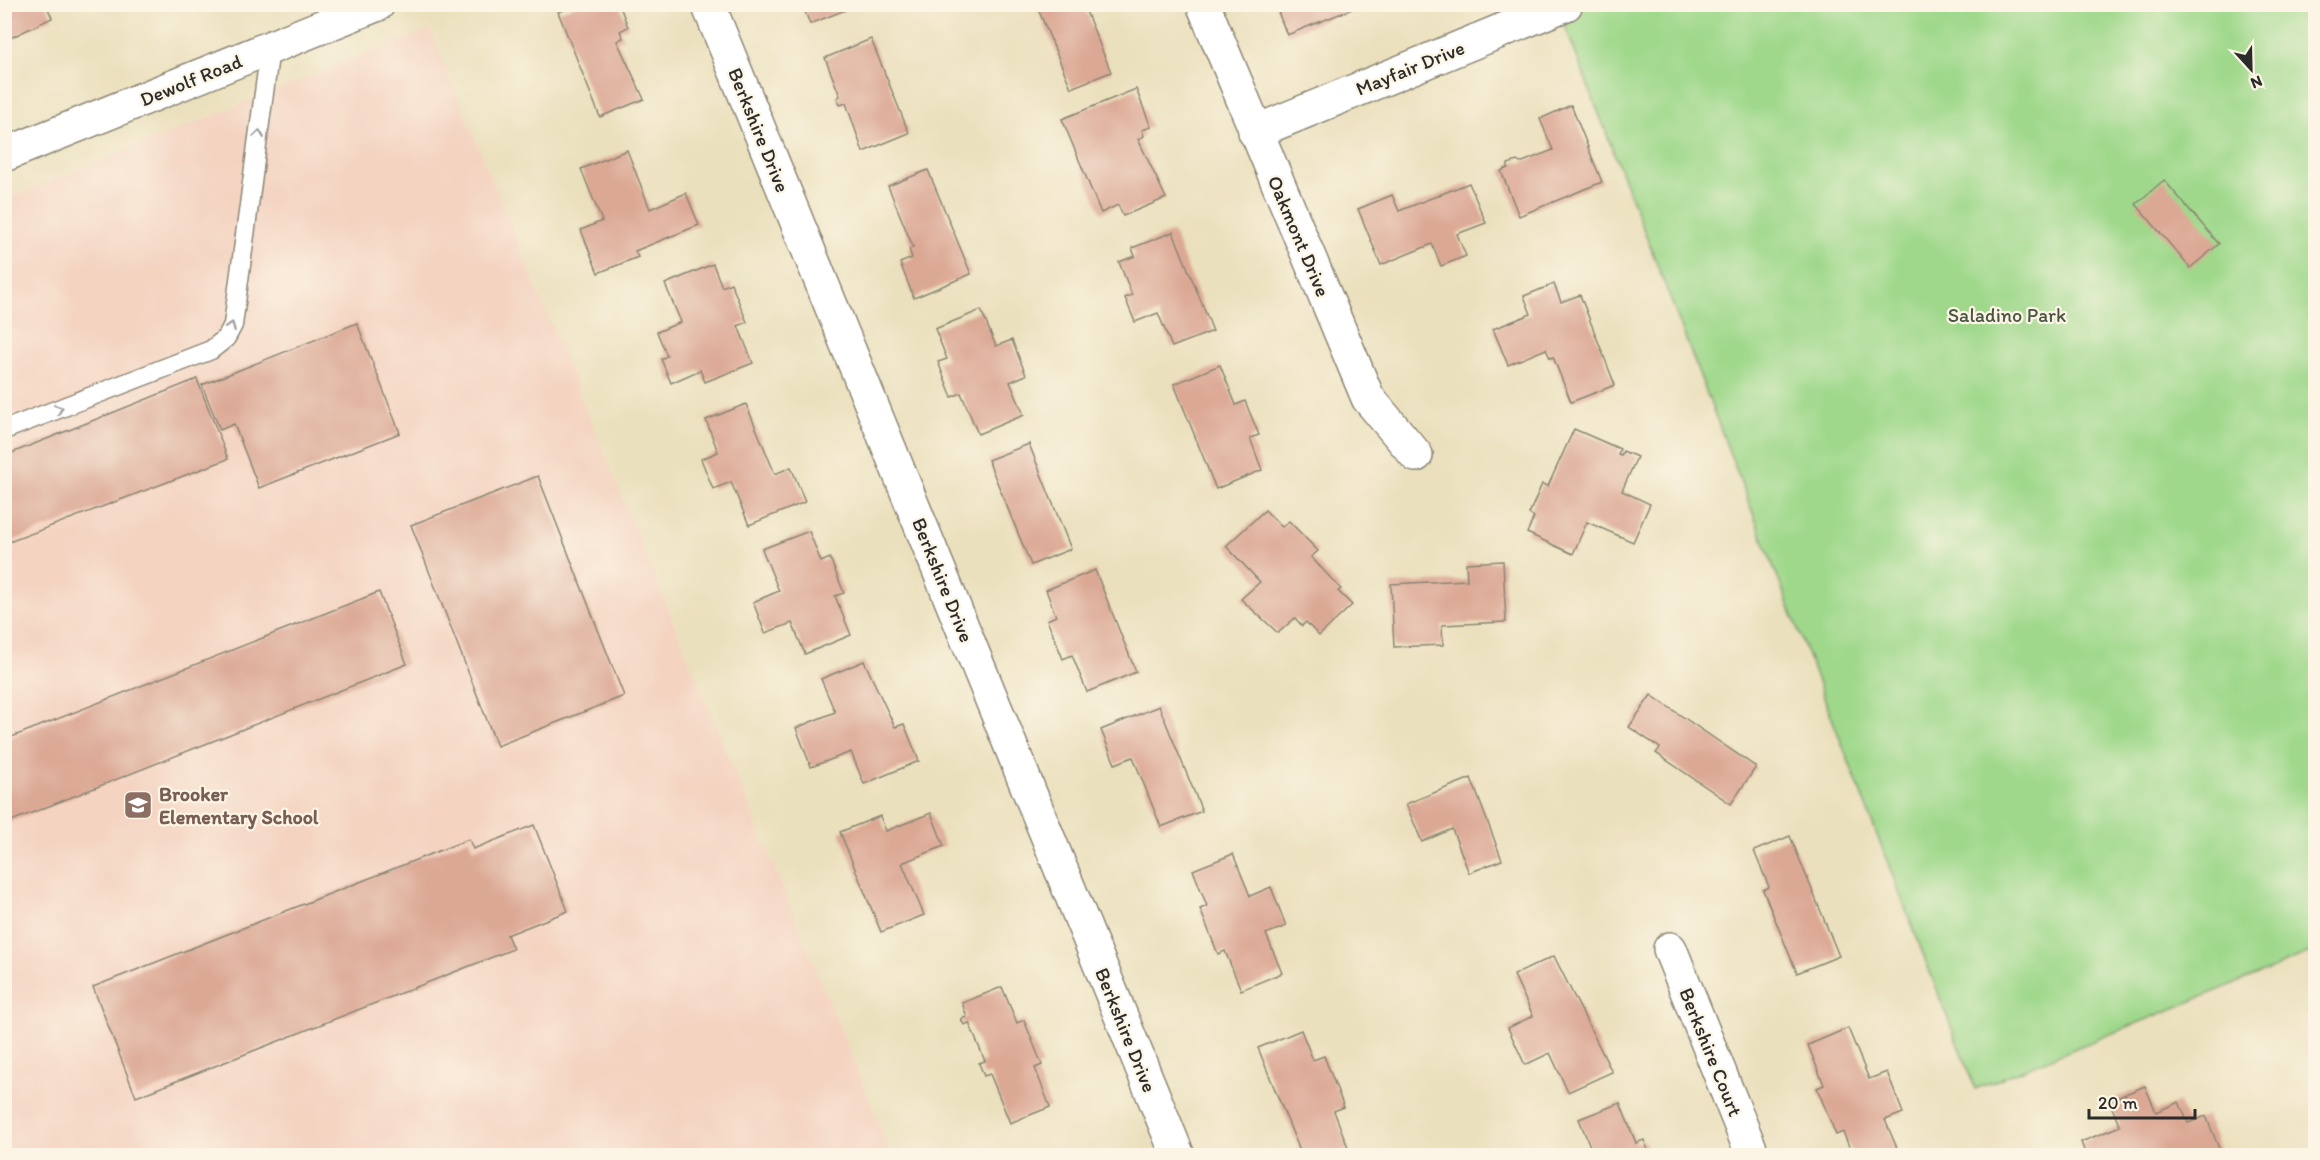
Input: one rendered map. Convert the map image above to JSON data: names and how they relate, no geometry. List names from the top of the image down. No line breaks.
{"streets":{"street":["Mayfair Drive","Dewolf Road","Berkshire Drive","Oakmont Drive","Berkshire Court"]},"crossings":[["Mayfair Drive","Oakmont Drive"]],"parks":["Saladino Park"],"places":{"school or university":["Brooker Elementary School"]},"scale_bar":"20 m","north":"bottom"}
